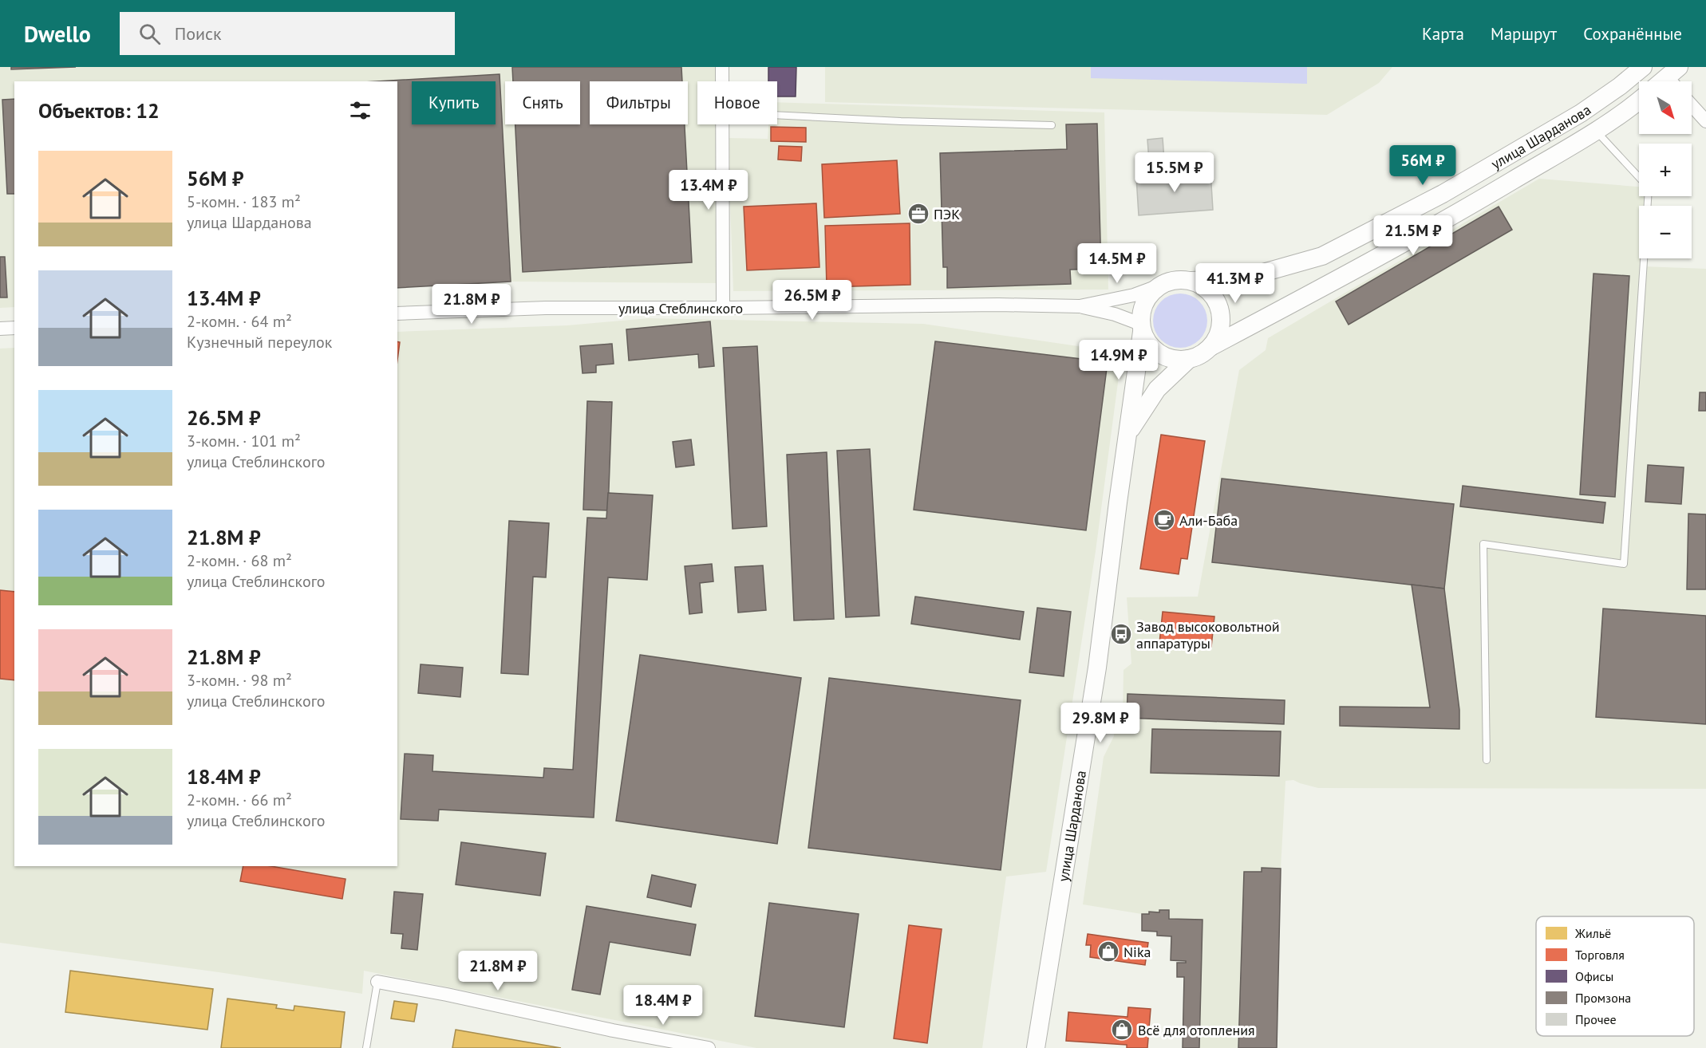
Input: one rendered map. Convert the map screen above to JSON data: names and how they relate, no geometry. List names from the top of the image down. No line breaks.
{"streets":{"main road":["улица Шарданова"],"street":["улица Стеблинского"]},"places":{"office":["ПЭК"],"cafe":["Али-Баба"],"bus stop":["Завод высоковольтной аппаратуры"],"shop":["Nika","Всё для отопления"]},"legend":["Жильё","Торговля","Офисы","Промзона","Прочее"],"north":"bottom right","page":{"header":"Dwello","search":"Поиск","nav":["Карта","Маршрут","Сохранённые"],"map_buttons":["+","−"],"chip":["Купить","Снять","Фильтры","Новое"],"heading":"Объектов: 12","list":[{"name":"56M ₽","note":"5-комн. · 183 m² · улица Шарданова"},{"name":"13.4M ₽","note":"2-комн. · 64 m² · Кузнечный переулок"},{"name":"26.5M ₽","note":"3-комн. · 101 m² · улица Стеблинского"},{"name":"21.8M ₽","note":"2-комн. · 68 m² · улица Стеблинского"},{"name":"21.8M ₽","note":"3-комн. · 98 m² · улица Стеблинского"},{"name":"18.4M ₽","note":"2-комн. · 66 m² · улица Стеблинского"}],"price":["56M ₽","15.5M ₽","13.4M ₽","21.5M ₽","14.5M ₽","41.3M ₽","26.5M ₽","21.8M ₽","14.9M ₽","29.8M ₽","21.8M ₽","18.4M ₽"]}}
